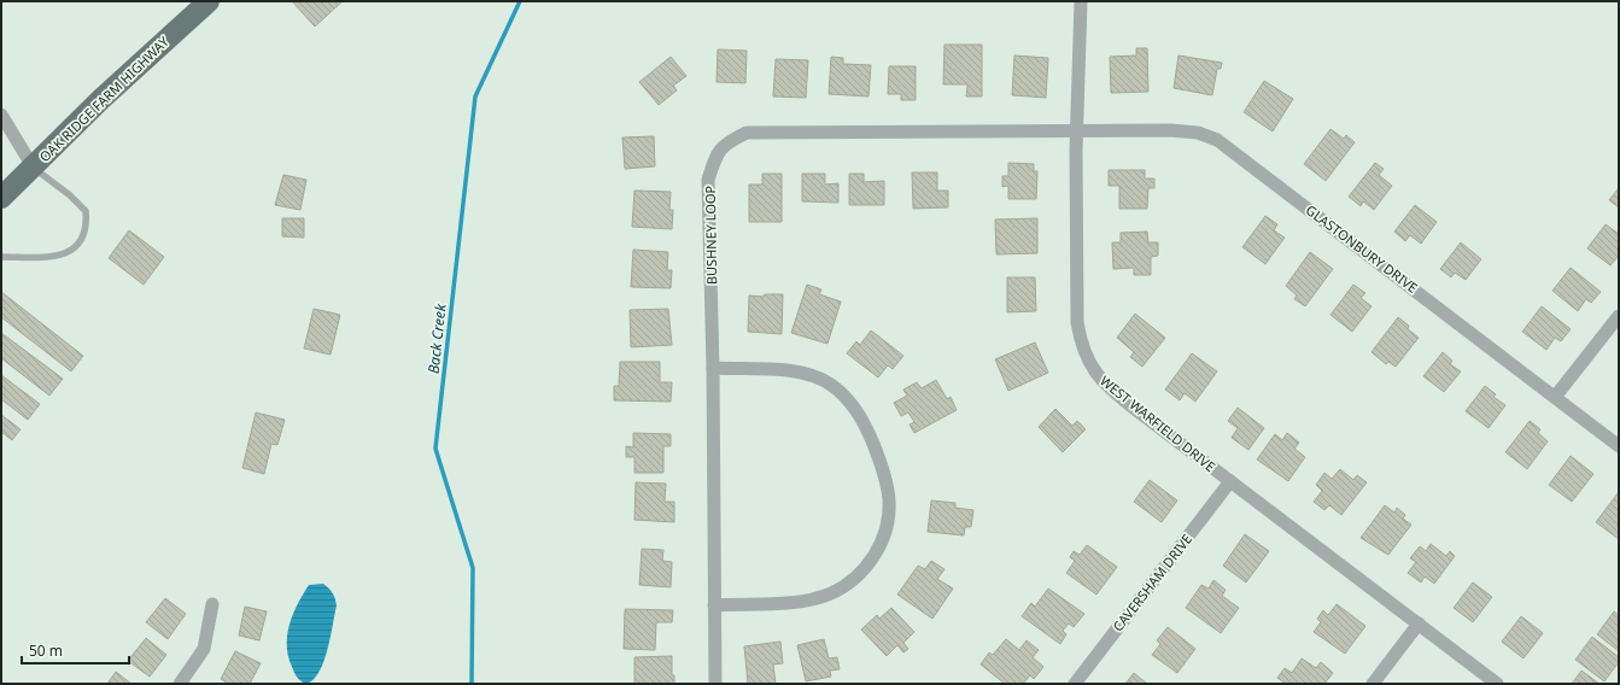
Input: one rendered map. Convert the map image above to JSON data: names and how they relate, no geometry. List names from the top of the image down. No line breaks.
{"streets":{"main road":["OAK RIDGE FARM HIGHWAY"],"street":["BUSHNEY LOOP","GLASTONBURY DRIVE","WEST WARFIELD DRIVE","CAVERSHAM DRIVE"]},"crossings":[["BUSHNEY LOOP","GLASTONBURY DRIVE"],["BUSHNEY LOOP","WEST WARFIELD DRIVE"],["GLASTONBURY DRIVE","WEST WARFIELD DRIVE"],["WEST WARFIELD DRIVE","CAVERSHAM DRIVE"]],"water":["Back Creek"],"scale_bar":"50 m"}
